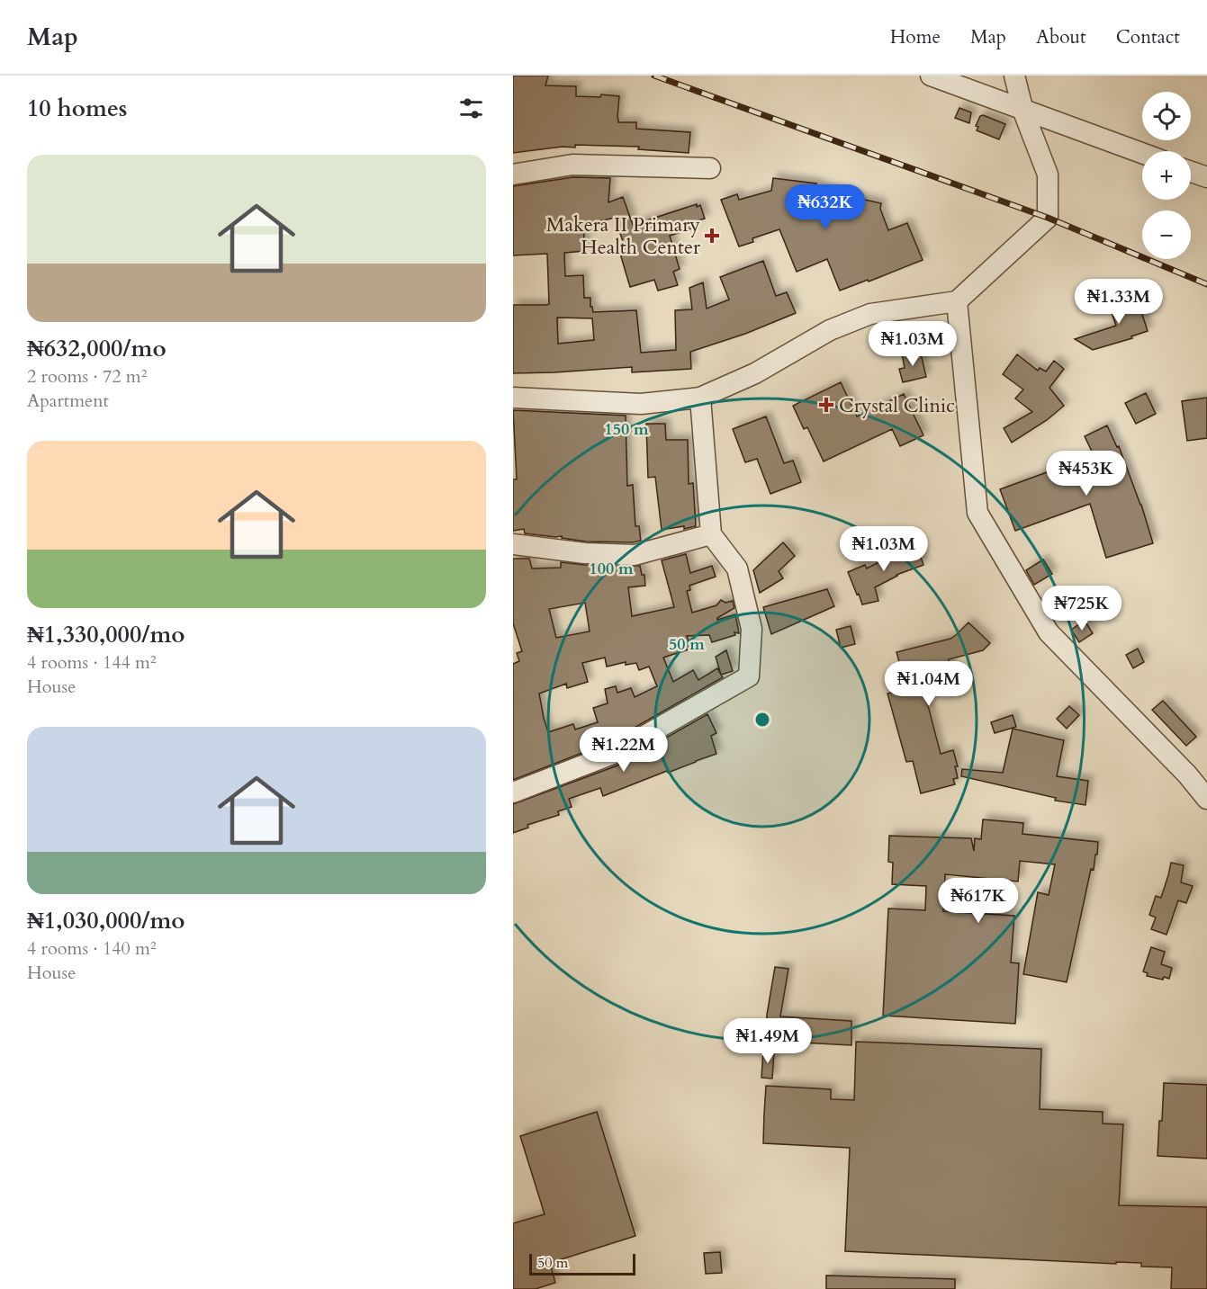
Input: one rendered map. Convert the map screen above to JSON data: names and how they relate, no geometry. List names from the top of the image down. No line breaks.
{"places":{"health":["Makera II Primary Health Center","Crystal Clinic"]},"scale_bar":"50 m","page":{"header":"Map","nav":["Home","Map","About","Contact"],"heading":"10 homes","map_buttons":["+","−"],"list":[{"name":"₦632,000/mo","note":"2 rooms · 72 m² · Apartment"},{"name":"₦1,330,000/mo","note":"4 rooms · 144 m² · House"},{"name":"₦1,030,000/mo","note":"4 rooms · 140 m² · House"}],"price":["₦632K","₦1.33M","₦1.03M","₦453K","₦1.03M","₦725K","₦1.04M","₦1.22M","₦617K","₦1.49M"],"scale":"50 m"},"rings":["150 m","100 m","50 m"]}
